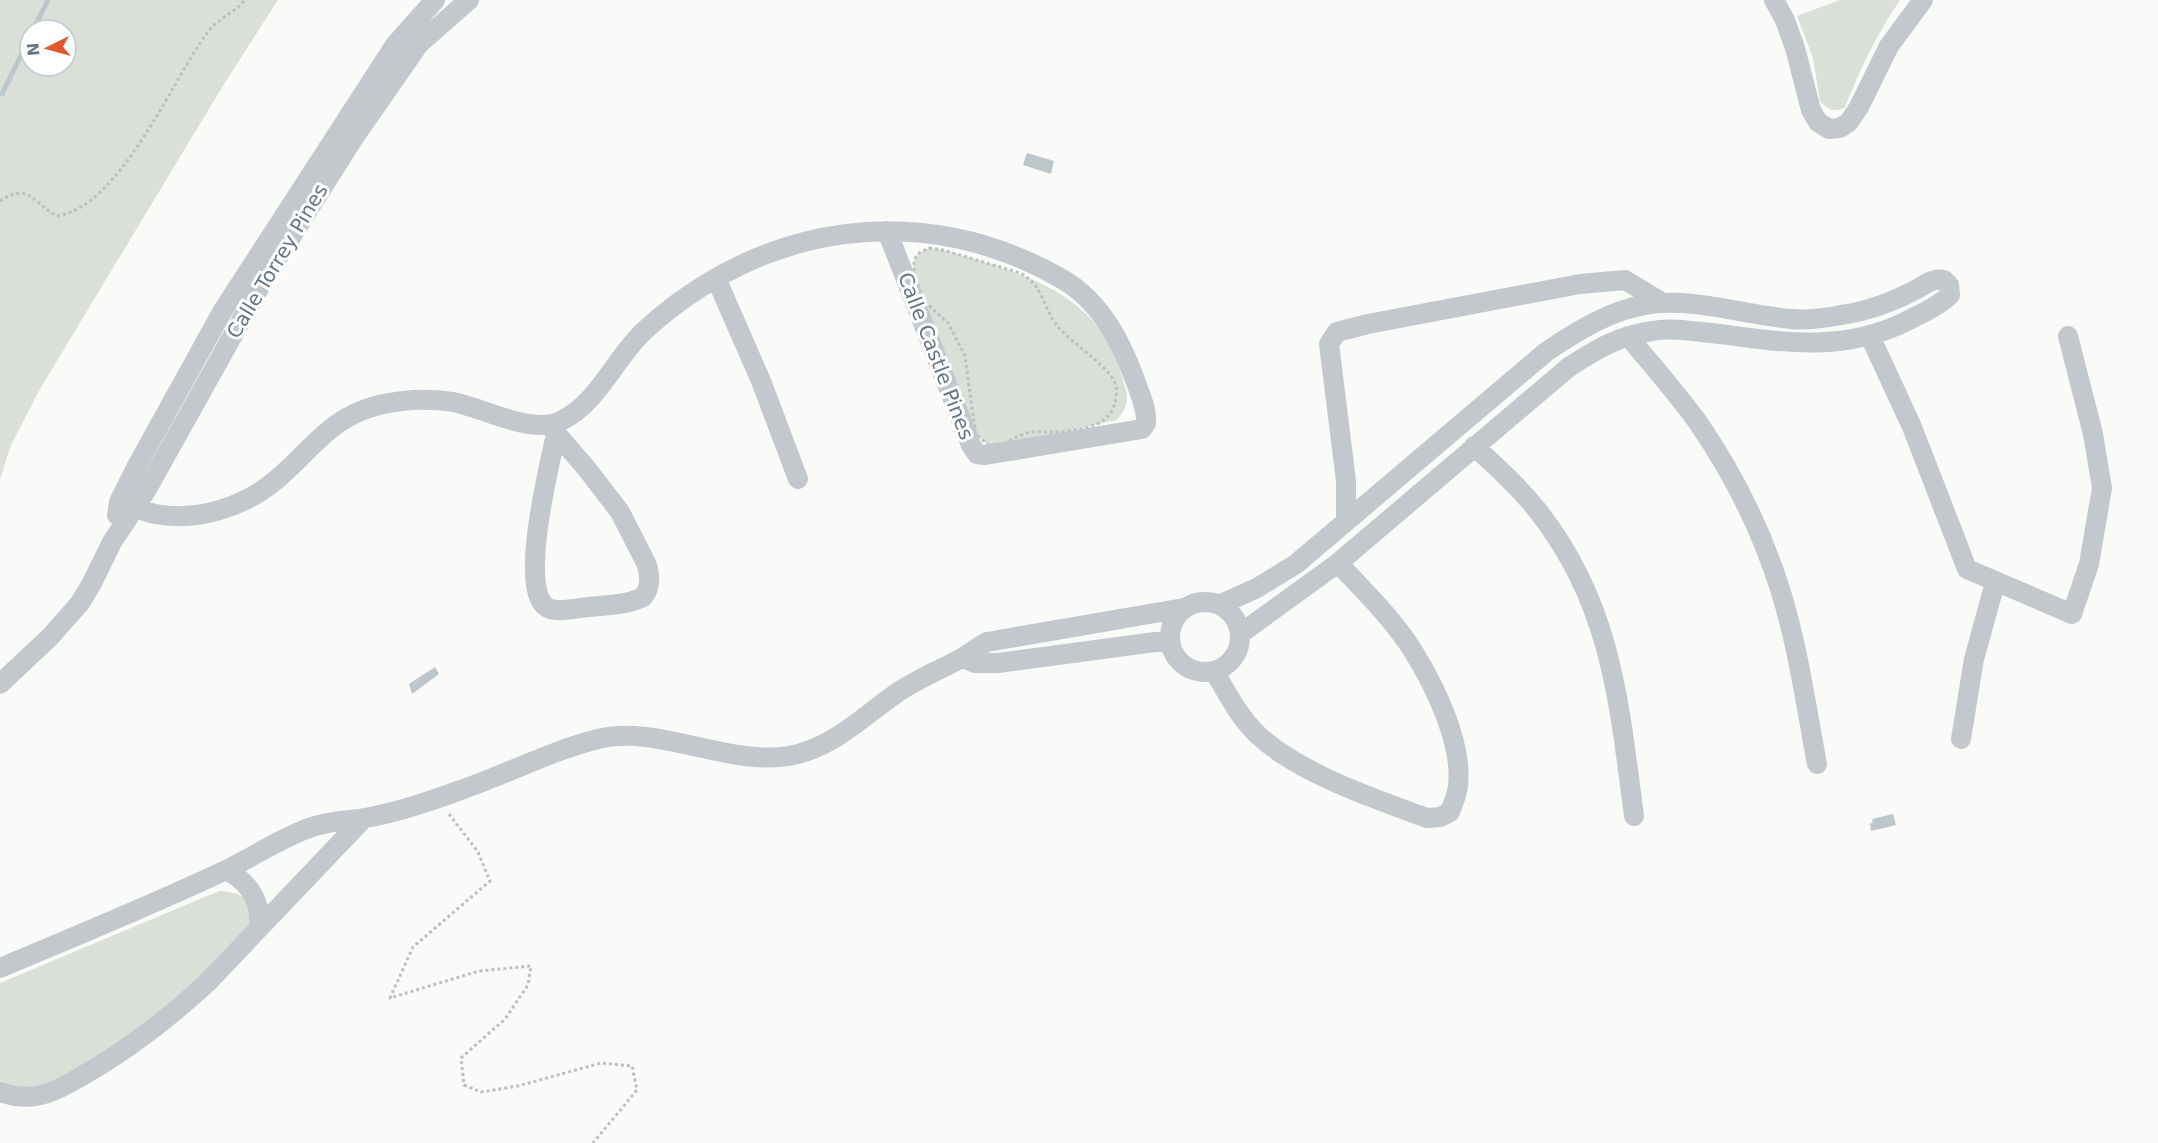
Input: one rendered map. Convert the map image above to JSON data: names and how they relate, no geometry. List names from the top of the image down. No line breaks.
{"streets":{"street":["Calle Torrey Pines","Calle Castle Pines"]},"north":"left"}
